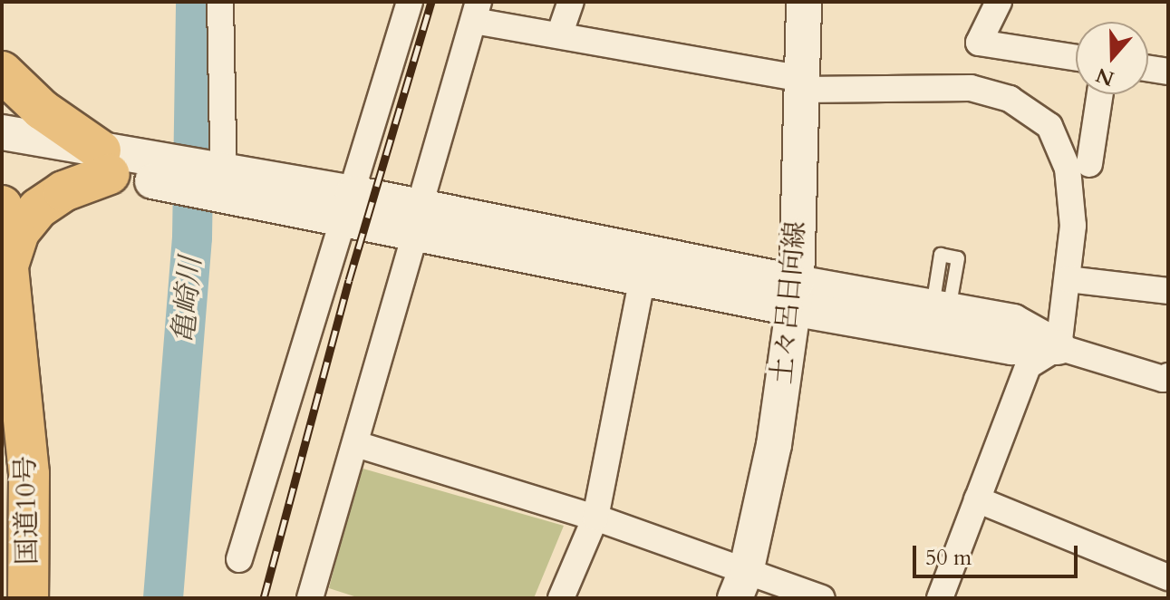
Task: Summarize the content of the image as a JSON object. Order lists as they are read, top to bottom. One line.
{"streets":{"highway":["国道10号"],"street":["土々呂日向線"]},"water":["亀崎川"],"scale_bar":"50 m","north":"bottom"}
